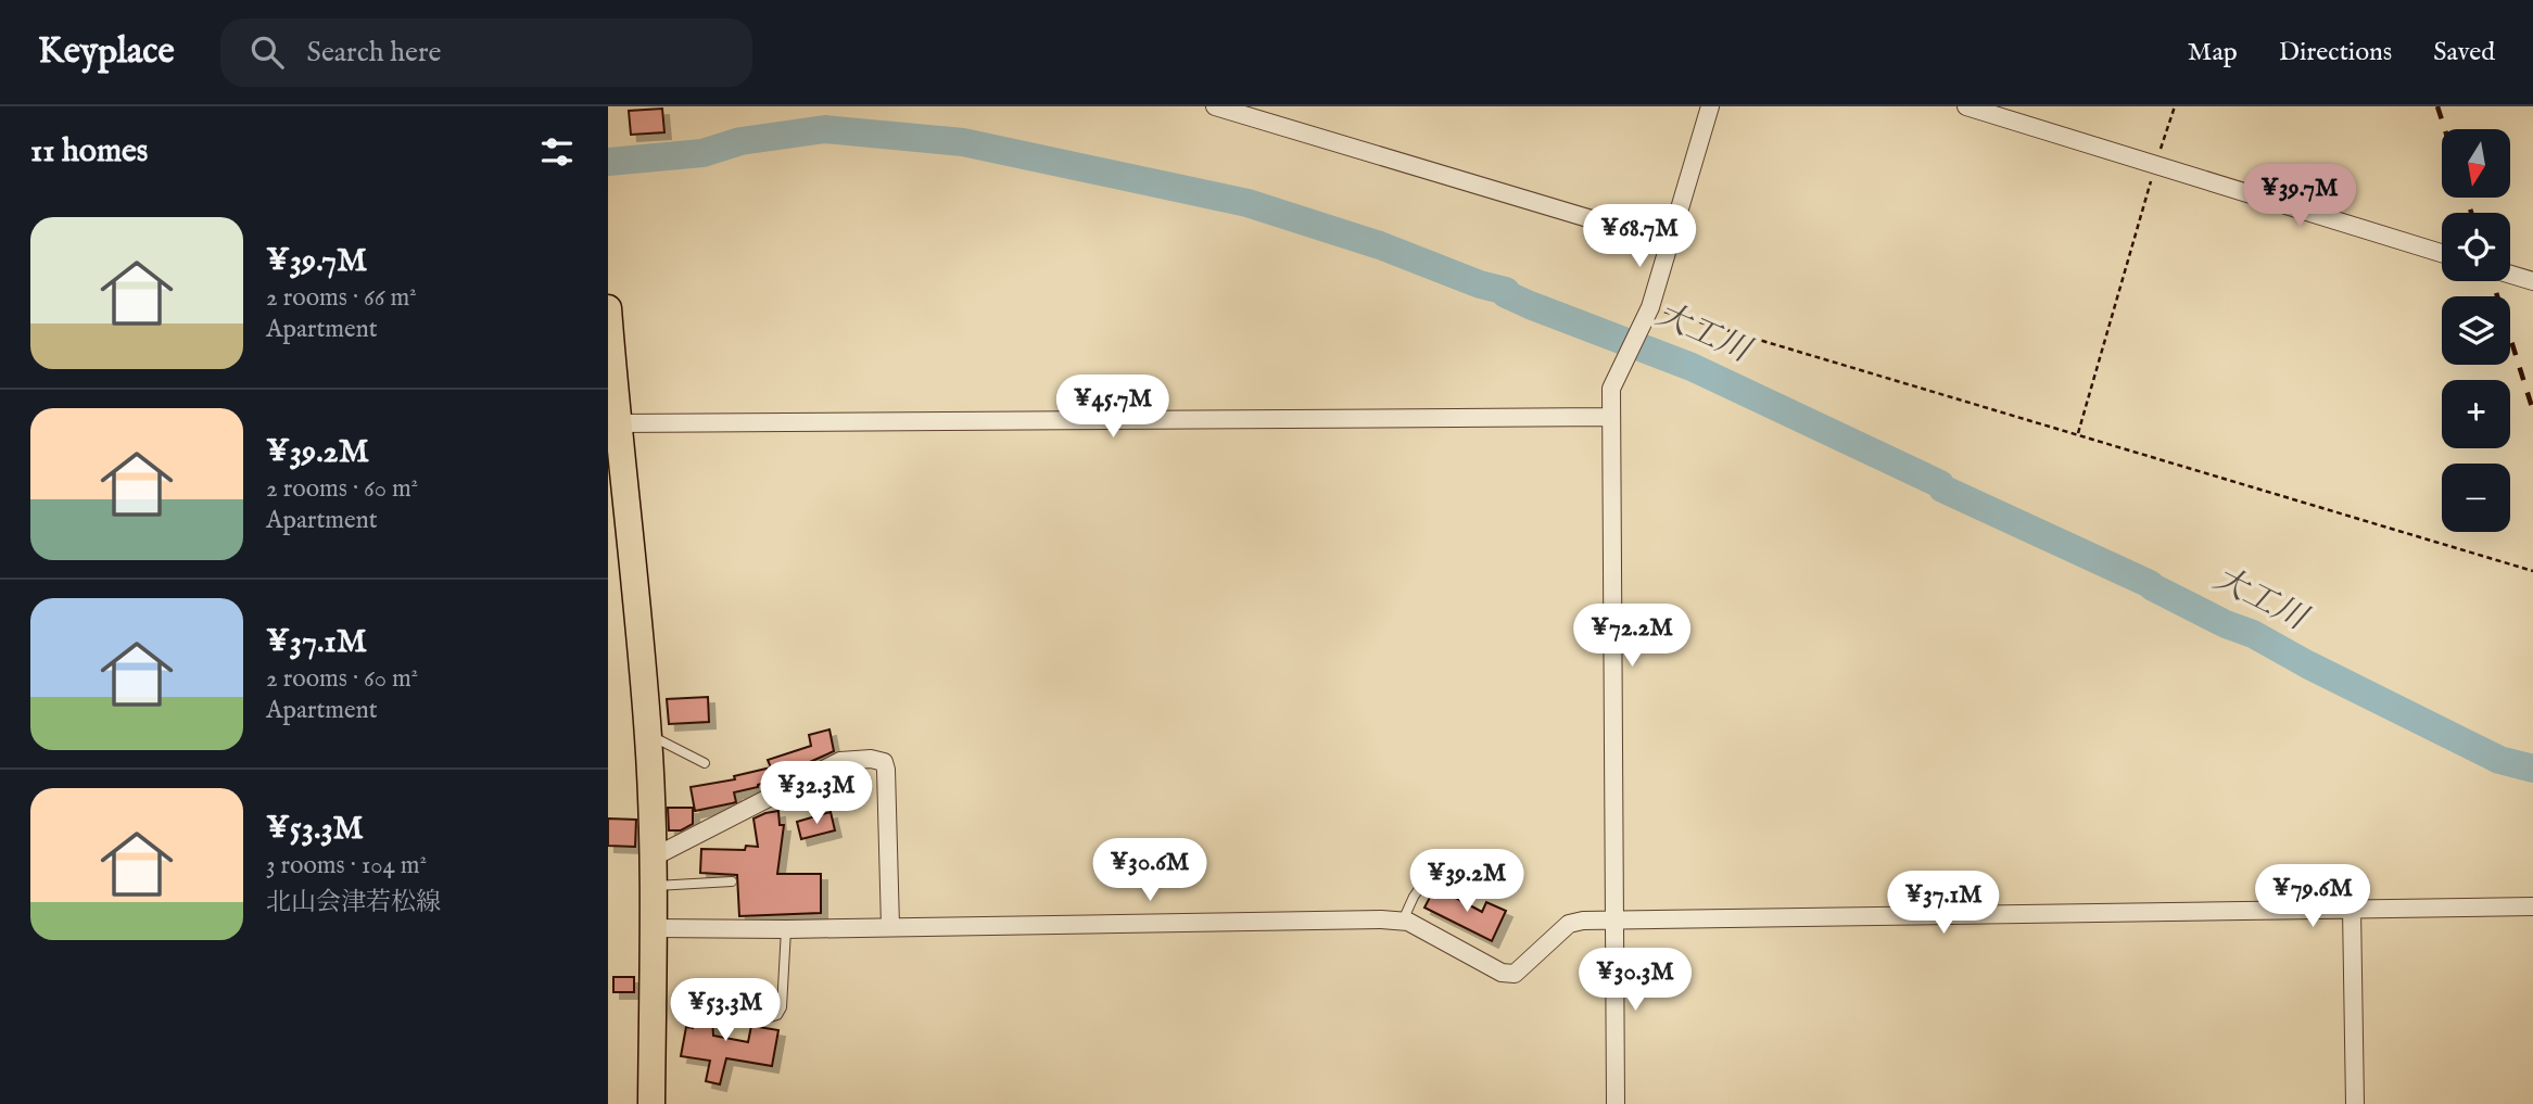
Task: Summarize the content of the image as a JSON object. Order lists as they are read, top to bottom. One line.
{"water":["大工川"],"north":"bottom","page":{"header":"Keyplace","search":"Search here","nav":["Map","Directions","Saved"],"heading":"11 homes","map_buttons":["+","−"],"price":["¥39.7M","¥68.7M","¥45.7M","¥72.2M","¥32.3M","¥30.6M","¥39.2M","¥79.6M","¥37.1M","¥30.3M","¥53.3M"],"list":[{"name":"¥39.7M","note":"2 rooms · 66 m² · Apartment"},{"name":"¥39.2M","note":"2 rooms · 60 m² · Apartment"},{"name":"¥37.1M","note":"2 rooms · 60 m² · Apartment"},{"name":"¥53.3M","note":"3 rooms · 104 m² · 北山会津若松線"}]}}
